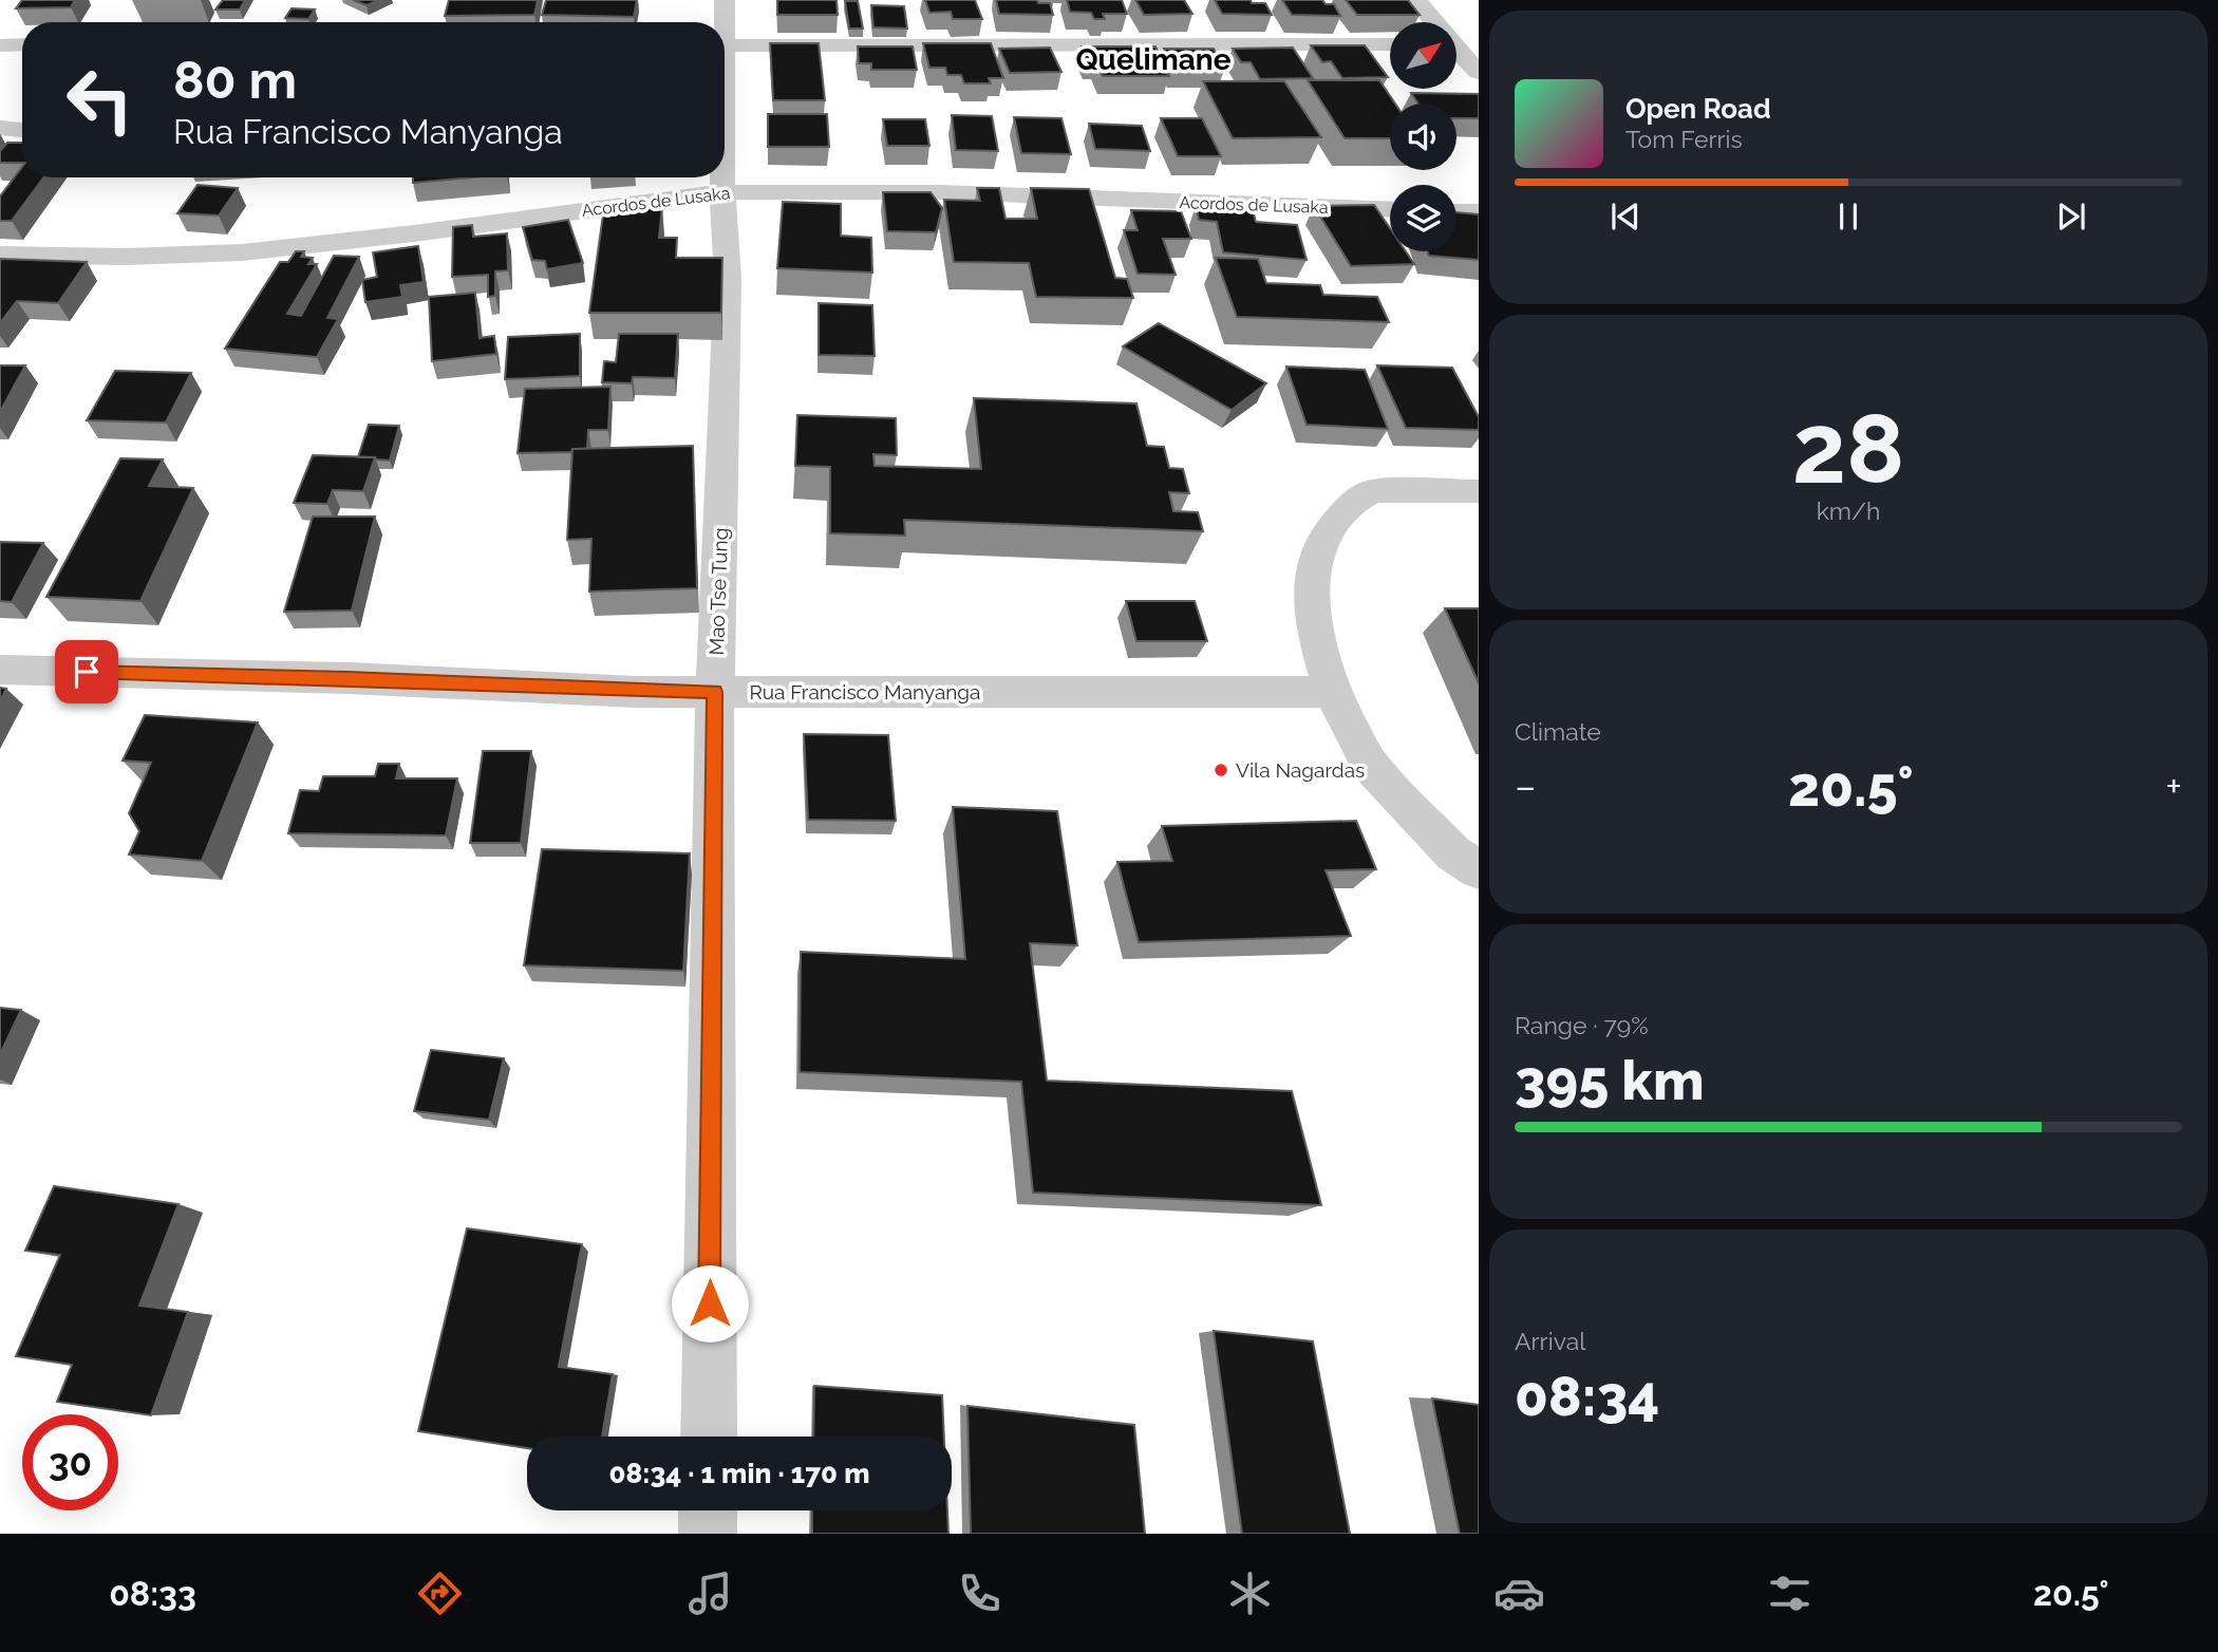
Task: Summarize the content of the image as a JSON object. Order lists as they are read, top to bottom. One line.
{"streets":{"street":["Acordos de Lusaka","Mao Tse Tung","Rua Francisco Manyanga"]},"crossings":[["Acordos de Lusaka","Mao Tse Tung"],["Mao Tse Tung","Rua Francisco Manyanga"]],"districts":["Quelimane"],"places":["Vila Nagardas"],"north":"top right","page":{"turn":["80 m","Rua Francisco Manyanga"],"song":["Open Road","Tom Ferris"],"tile":[["28","km/h"],"Climate",["Range · 79%","395 km"],["Arrival","08:34"]],"heat":["−","20.5°","+"],"limit":"30","trip":"08:34 · 1 min · 170 m","tabs":["08:33","20.5°"]}}
